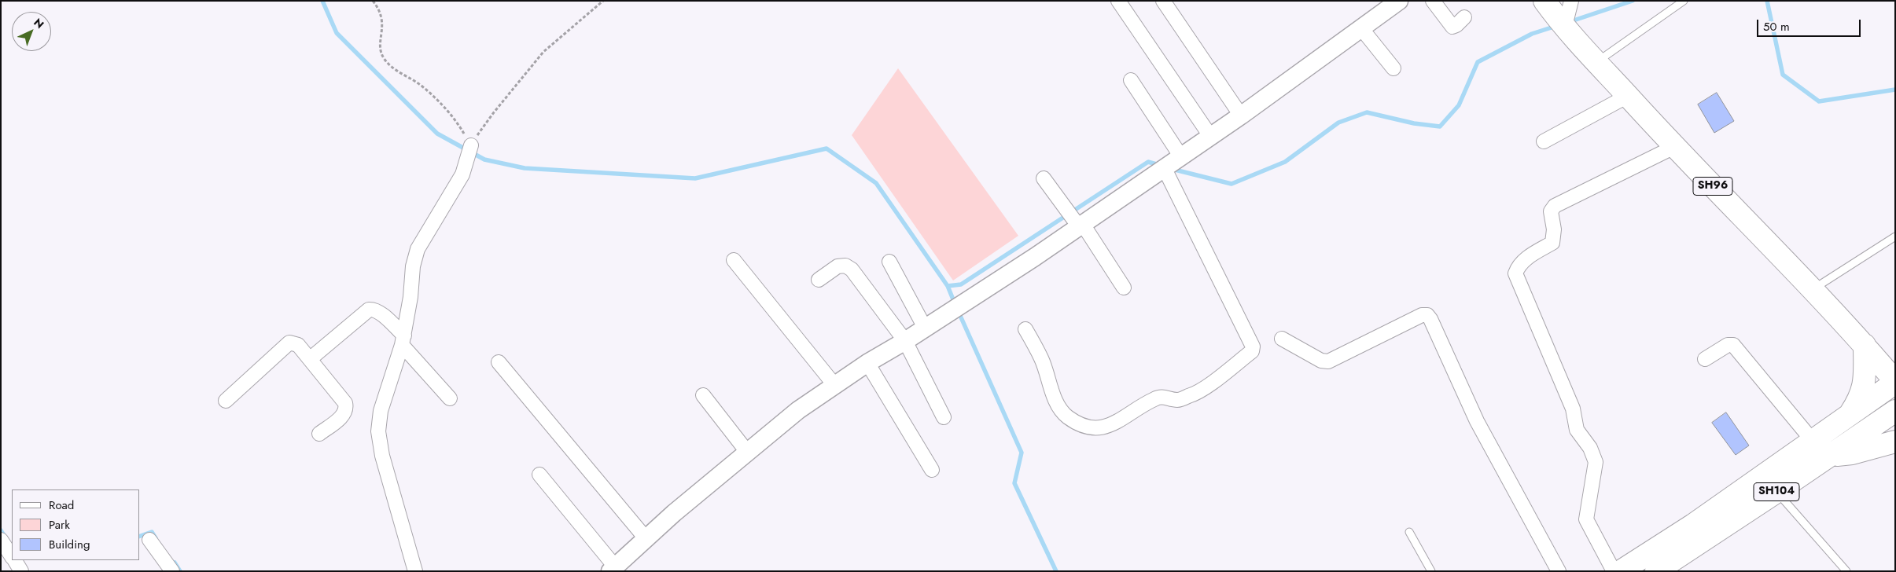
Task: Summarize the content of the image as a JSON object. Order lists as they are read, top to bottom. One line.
{"streets":{"main road":["SH96","SH104"]},"crossings":[["SH96","SH104"]],"legend":["Road","Park","Building"],"scale_bar":"50 m","north":"top right"}
